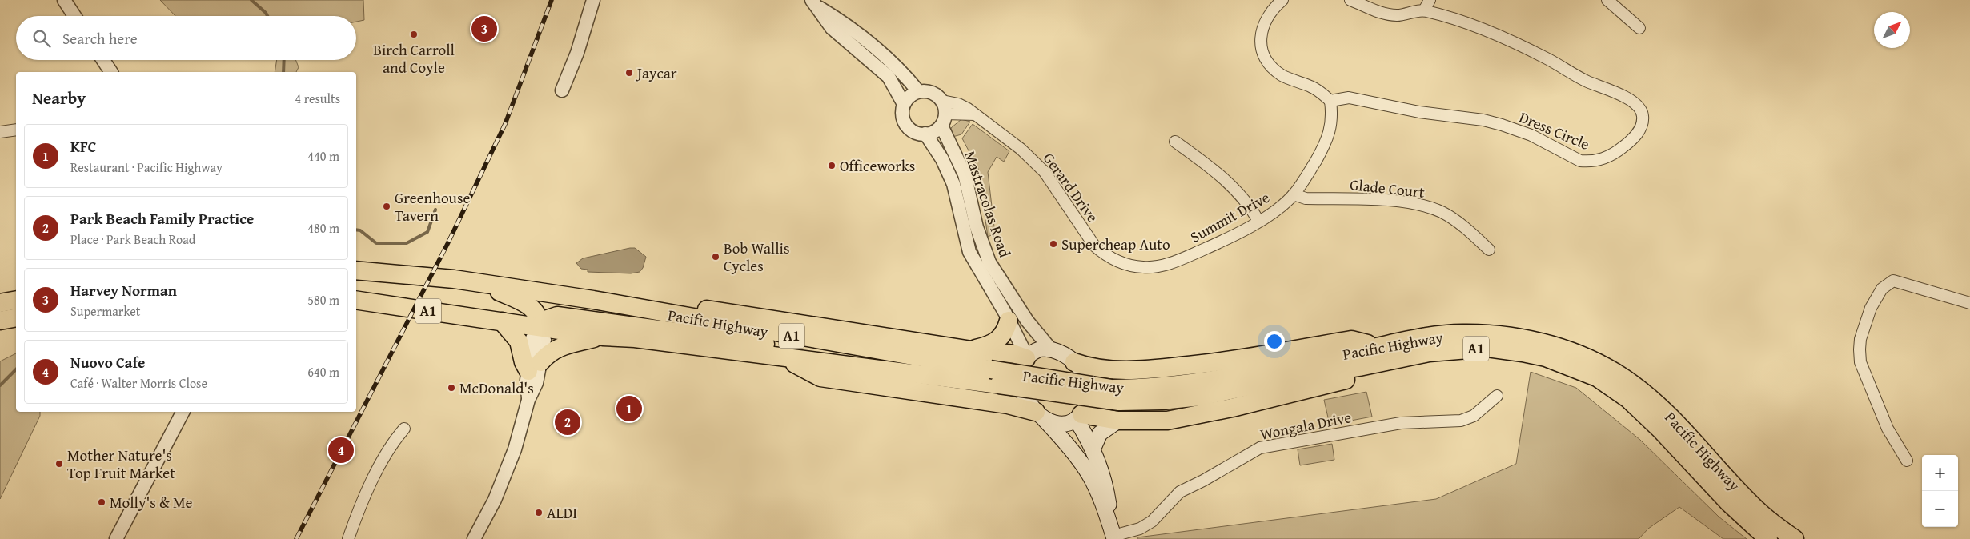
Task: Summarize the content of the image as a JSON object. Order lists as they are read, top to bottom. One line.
{"streets":{"highway":["A1","Pacific Highway"],"street":["Dress Circle","Gerard Drive","Glade Court","Mastracolas Road","Summit Drive","Wongala Drive"]},"crossings":[["Dress Circle","Summit Drive"],["Gerard Drive","Mastracolas Road"],["Gerard Drive","Summit Drive"],["Glade Court","Summit Drive"]],"places":["Birch Carroll and Coyle","Jaycar","Officeworks","Greenhouse Tavern","Supercheap Auto","Bob Wallis Cycles","McDonald's","Mother Nature's Top Fruit Market","Molly's & Me","ALDI"],"north":"top right","page":{"pins":["3","1","2","4"],"search":"Search here","heading":["Nearby","4 results"],"list":[{"mark":"1","name":"KFC","note":"Restaurant · Pacific Highway","value":"440 m"},{"mark":"2","name":"Park Beach Family Practice","note":"Place · Park Beach Road","value":"480 m"},{"mark":"3","name":"Harvey Norman","note":"Supermarket","value":"580 m"},{"mark":"4","name":"Nuovo Cafe","note":"Café · Walter Morris Close","value":"640 m"}],"map_buttons":["+","−"]}}
